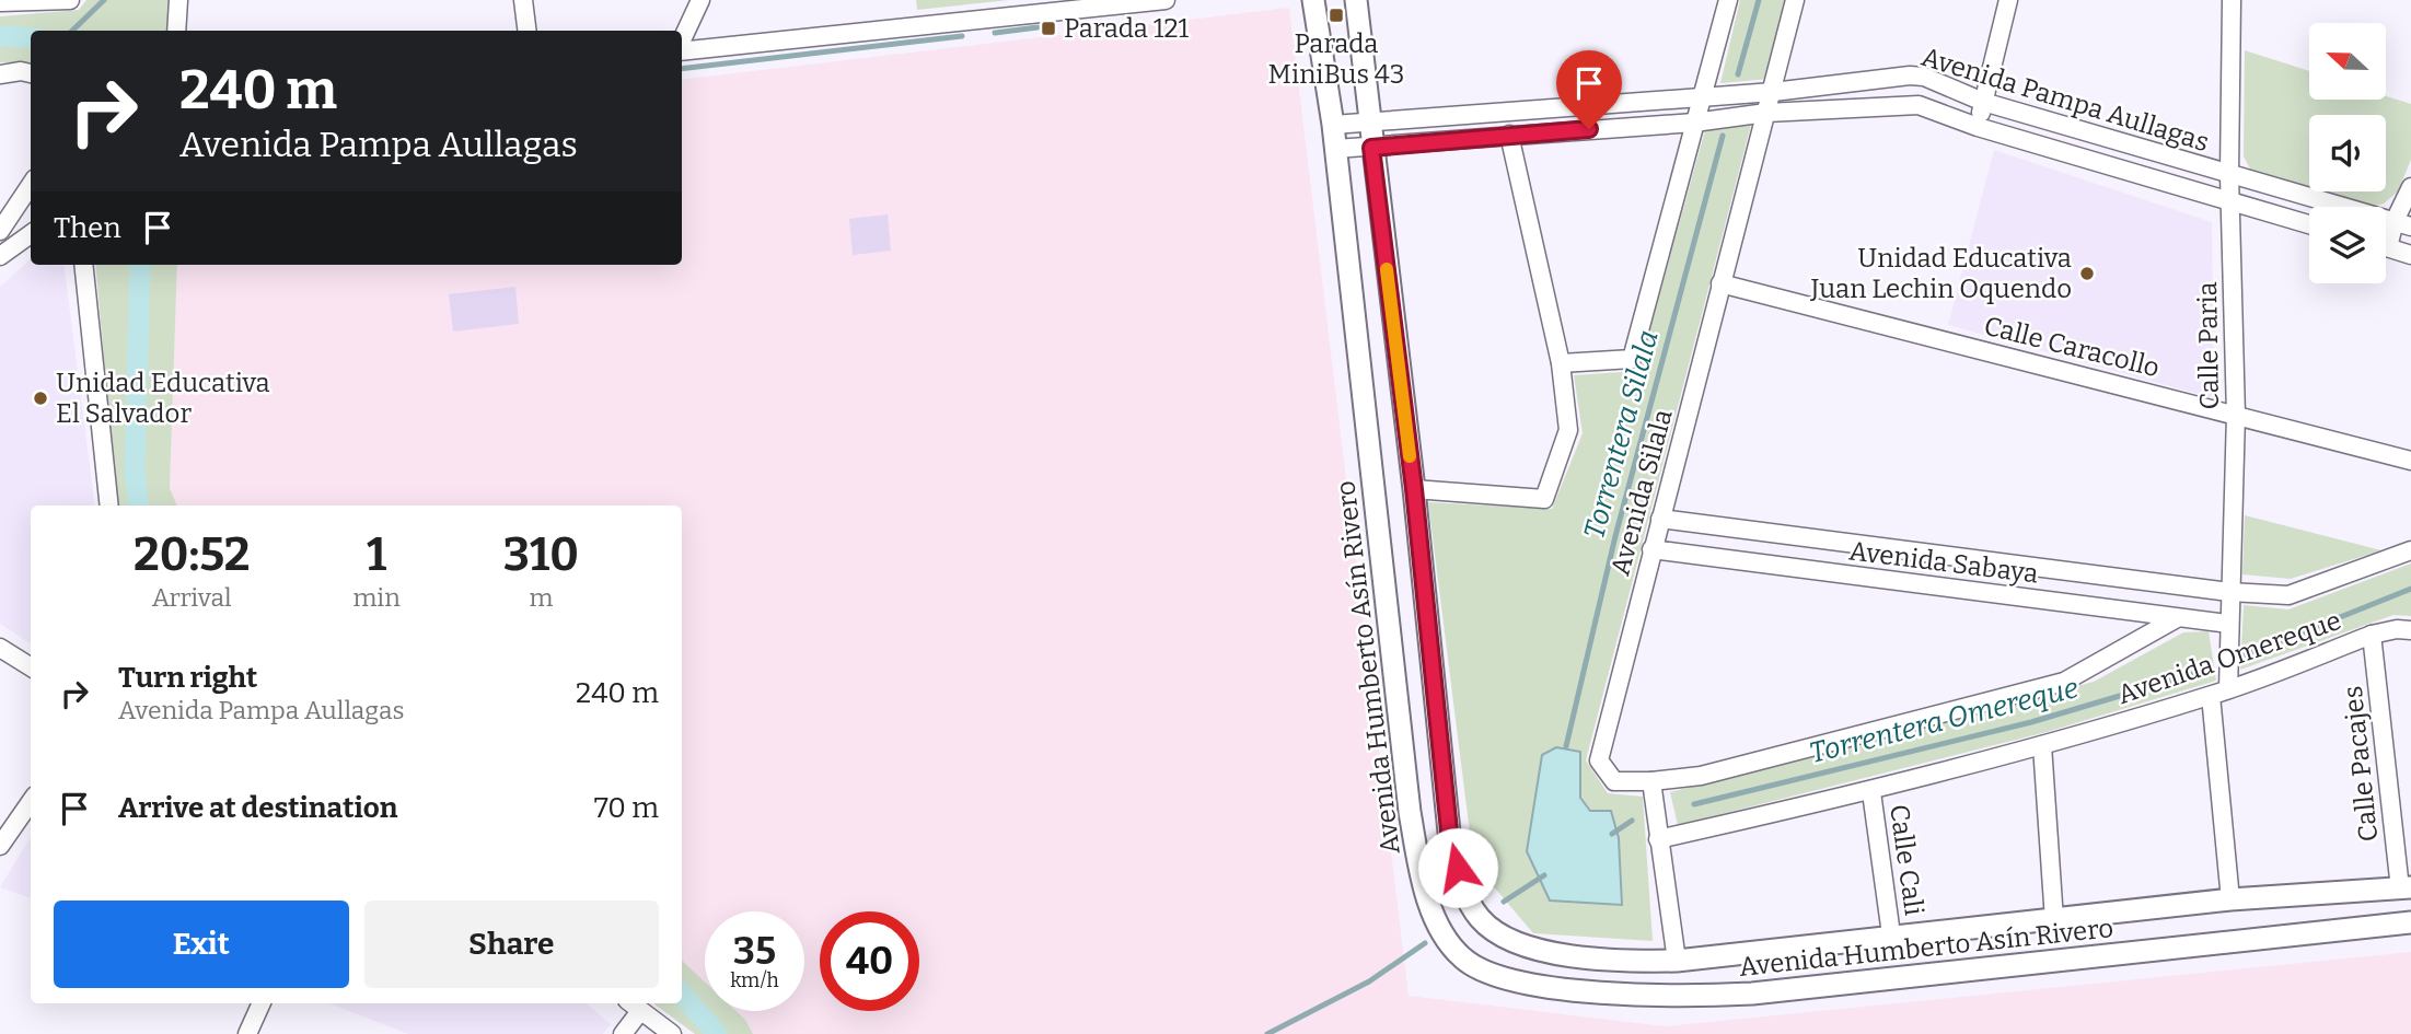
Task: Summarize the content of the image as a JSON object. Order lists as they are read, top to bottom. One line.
{"streets":{"street":["Avenida Pampa Aullagas","Calle Paria","Calle Caracollo","Avenida Silala","Avenida Sabaya","Avenida Omereque","Avenida Humberto Asín Rivero","Calle Pacajes","Calle Cali"]},"crossings":[["Avenida Pampa Aullagas","Calle Paria"],["Avenida Pampa Aullagas","Avenida Silala"],["Avenida Pampa Aullagas","Avenida Humberto Asín Rivero"],["Calle Paria","Calle Caracollo"],["Calle Paria","Avenida Sabaya"],["Calle Paria","Avenida Omereque"],["Calle Paria","Avenida Humberto Asín Rivero"],["Calle Caracollo","Avenida Silala"],["Avenida Silala","Avenida Sabaya"],["Avenida Silala","Avenida Omereque"],["Avenida Sabaya","Avenida Omereque"],["Avenida Omereque","Calle Pacajes"],["Avenida Omereque","Calle Cali"],["Avenida Humberto Asín Rivero","Calle Pacajes"],["Avenida Humberto Asín Rivero","Calle Cali"]],"water":["Torrentera Silala","Torrentera Omereque"],"places":{"transit":["Parada MiniBus 43","Parada 121"],"other":["Unidad Educativa Juan Lechin Oquendo","Unidad Educativa El Salvador"]},"north":"left","page":{"turn":["240 m","Avenida Pampa Aullagas"],"then":"Then","eta":["20:52","Arrival","1","min","310","m"],"list":[{"name":"Turn right","note":"Avenida Pampa Aullagas","value":"240 m"},{"name":"Arrive at destination","value":"70 m"}],"buttons":["Exit","Share"],"speed":"35 km/h","limit":"40"}}
